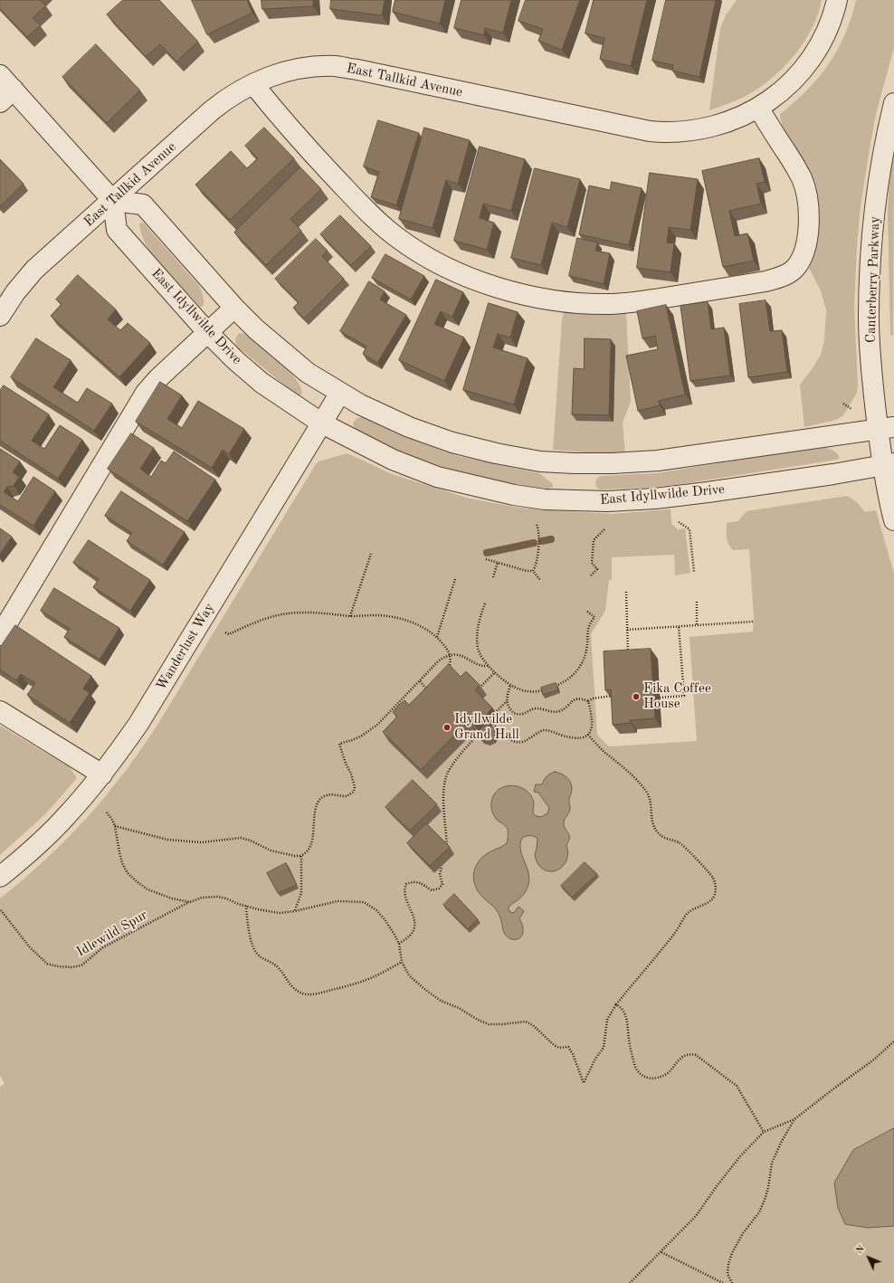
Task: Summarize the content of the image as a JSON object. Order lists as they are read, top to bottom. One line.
{"streets":{"street":["East Tallkid Avenue","Canterberry Parkway","East Idyllwilde Drive","Wanderlust Way"],"path":["Idlewild Spur"]},"crossings":[["East Tallkid Avenue","East Idyllwilde Drive"],["Canterberry Parkway","East Idyllwilde Drive"],["East Idyllwilde Drive","Wanderlust Way"]],"places":["Fika Coffee House","Idyllwilde Grand Hall"],"north":"top left"}
